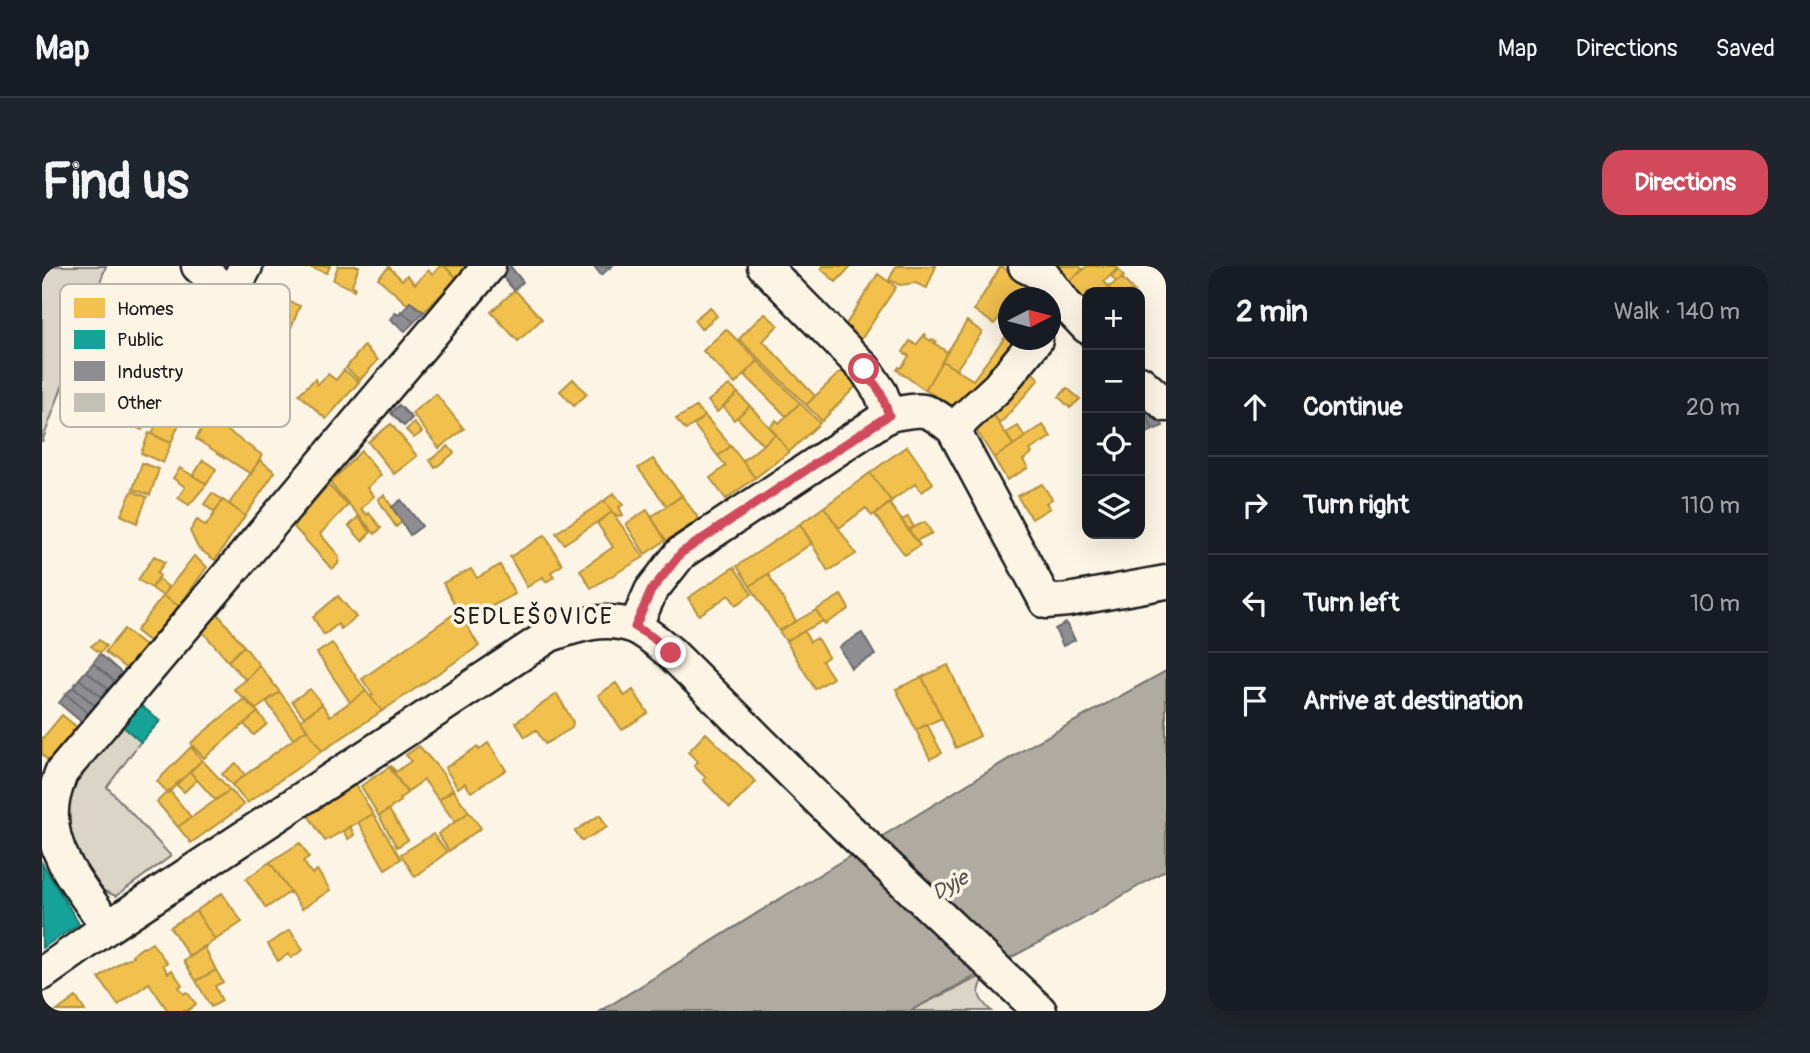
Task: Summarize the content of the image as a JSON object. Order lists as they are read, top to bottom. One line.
{"districts":["SEDLEŠOVICE"],"water":["Dyje"],"legend":["Homes","Public","Industry","Other"],"north":"right","page":{"header":"Map","nav":["Map","Directions","Saved"],"buttons":"Directions","title":"Find us","heading":["2 min","Walk · 140 m"],"map_buttons":["+","−"],"list":[["Continue","20 m"],["Turn right","110 m"],["Turn left","10 m"],"Arrive at destination"]}}
